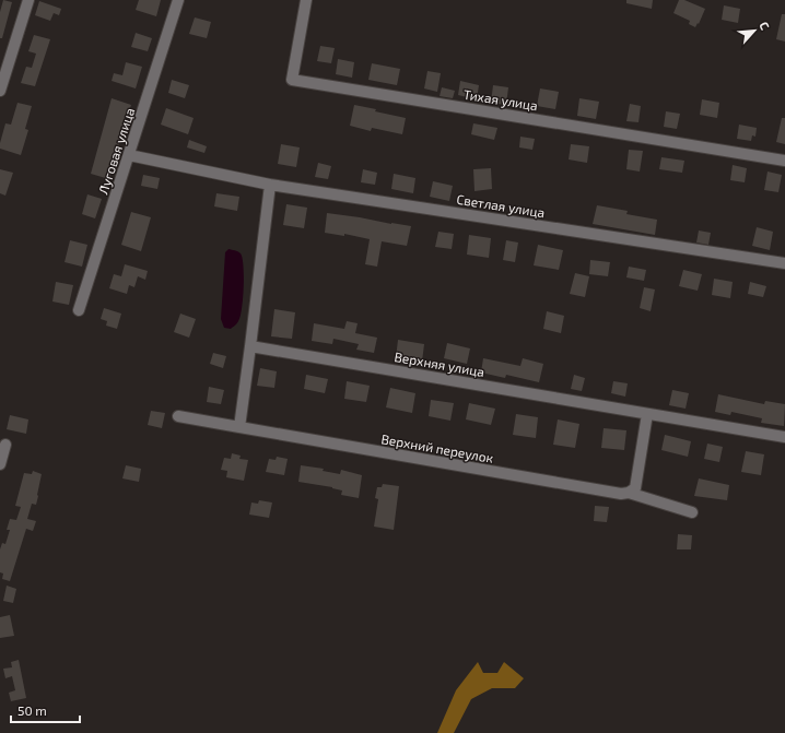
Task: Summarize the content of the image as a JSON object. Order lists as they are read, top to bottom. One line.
{"streets":{"street":["Тихая улица","Луговая улица","Светлая улица","Верхняя улица","Верхний переулок"]},"crossings":[["Луговая улица","Светлая улица"]],"scale_bar":"50 m","north":"top right"}
